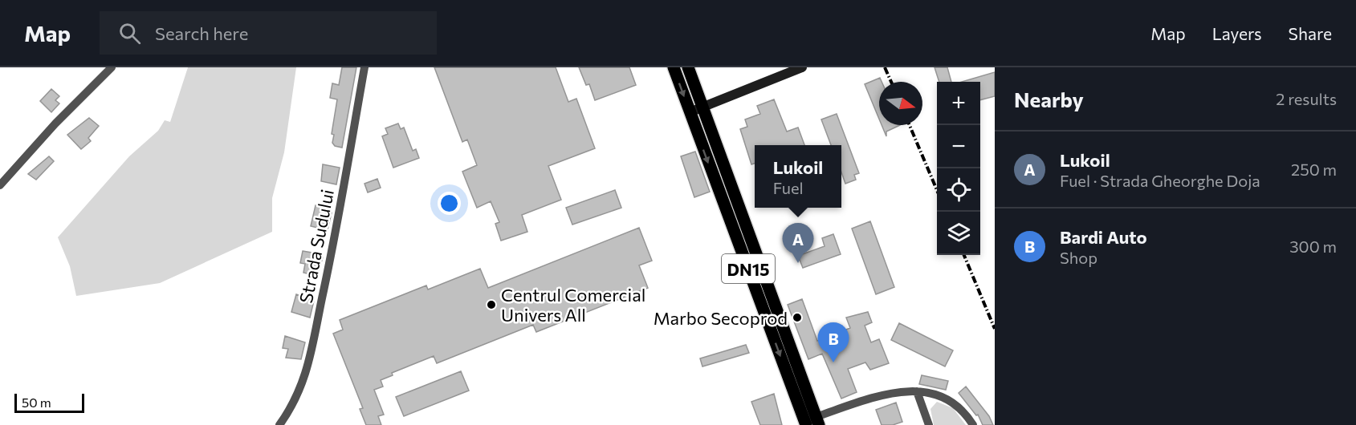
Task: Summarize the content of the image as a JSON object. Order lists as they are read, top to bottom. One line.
{"streets":{"main road":["DN15"],"street":["Strada Sudului"]},"places":["Centrul Comercial Univers All","Marbo Secoprod"],"scale_bar":"50 m","north":"right","page":{"header":"Map","search":"Search here","nav":["Map","Layers","Share"],"heading":["Nearby","2 results"],"map_buttons":["+","−"],"list":[{"mark":"A","name":"Lukoil","note":"Fuel · Strada Gheorghe Doja","value":"250 m"},{"mark":"B","name":"Bardi Auto","note":"Shop","value":"300 m"}],"popup":["Lukoil","Fuel"],"pins":["A","B"],"scale":"50 m"}}
